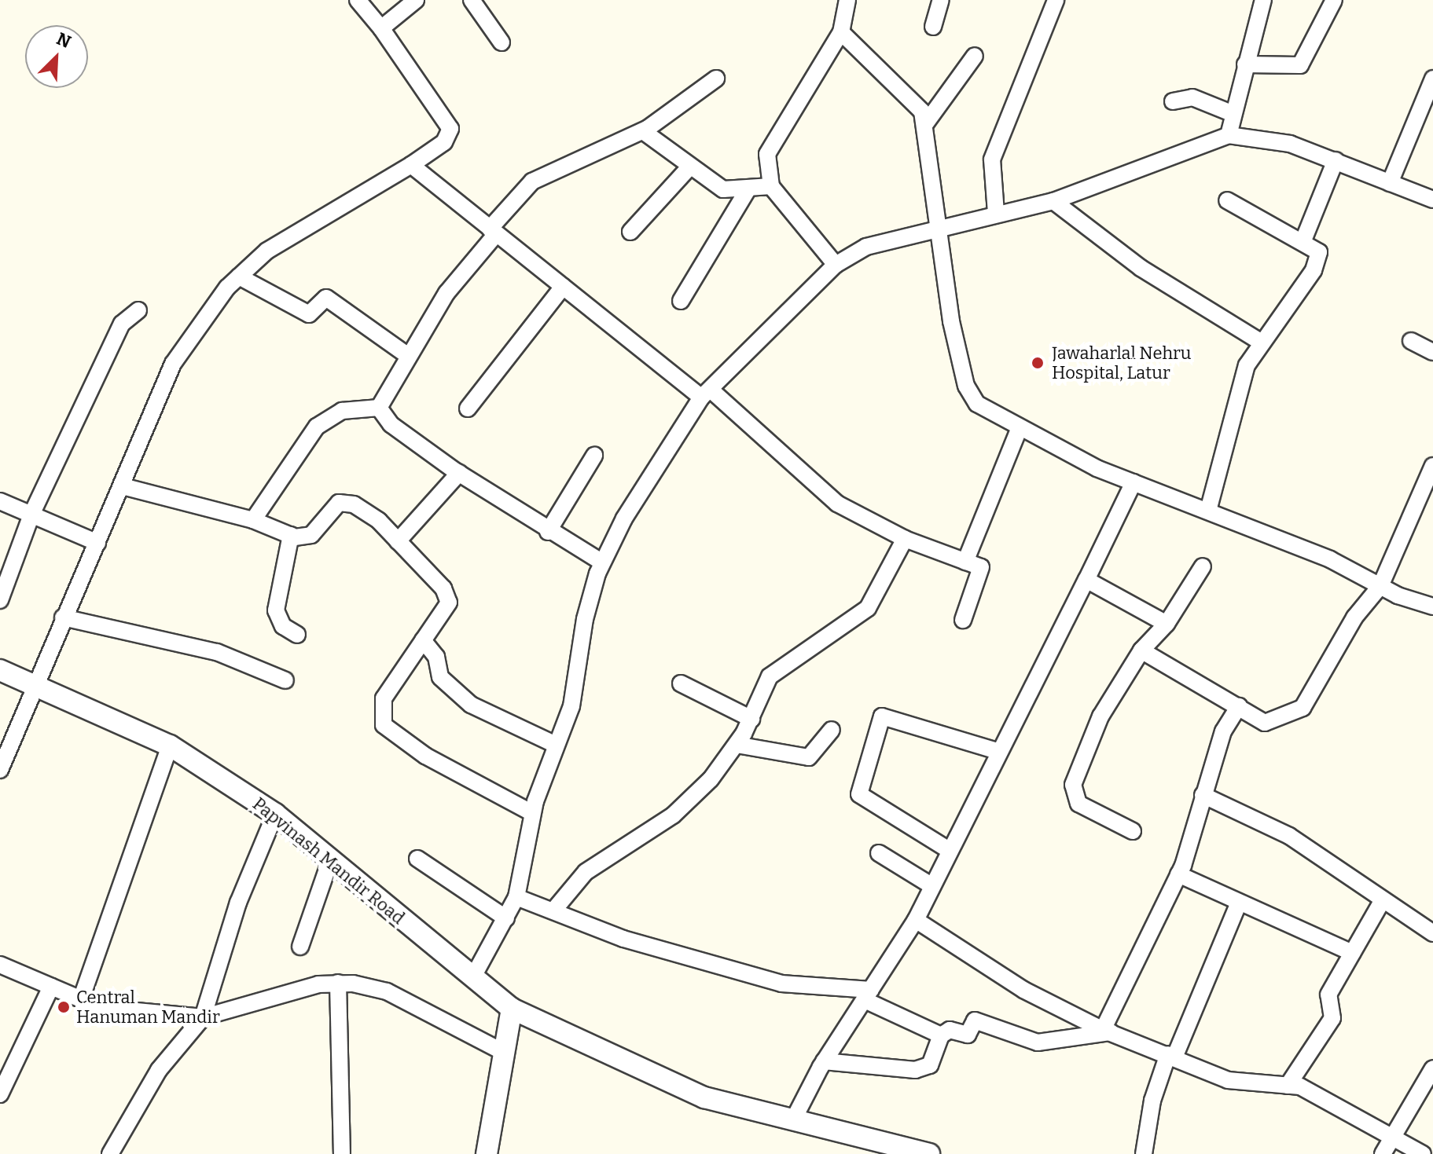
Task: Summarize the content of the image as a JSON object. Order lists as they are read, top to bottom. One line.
{"streets":{"street":["Papvinash Mandir Road"]},"places":["Jawaharlal Nehru Hospital, Latur","Central Hanuman Mandir"],"north":"top right"}
